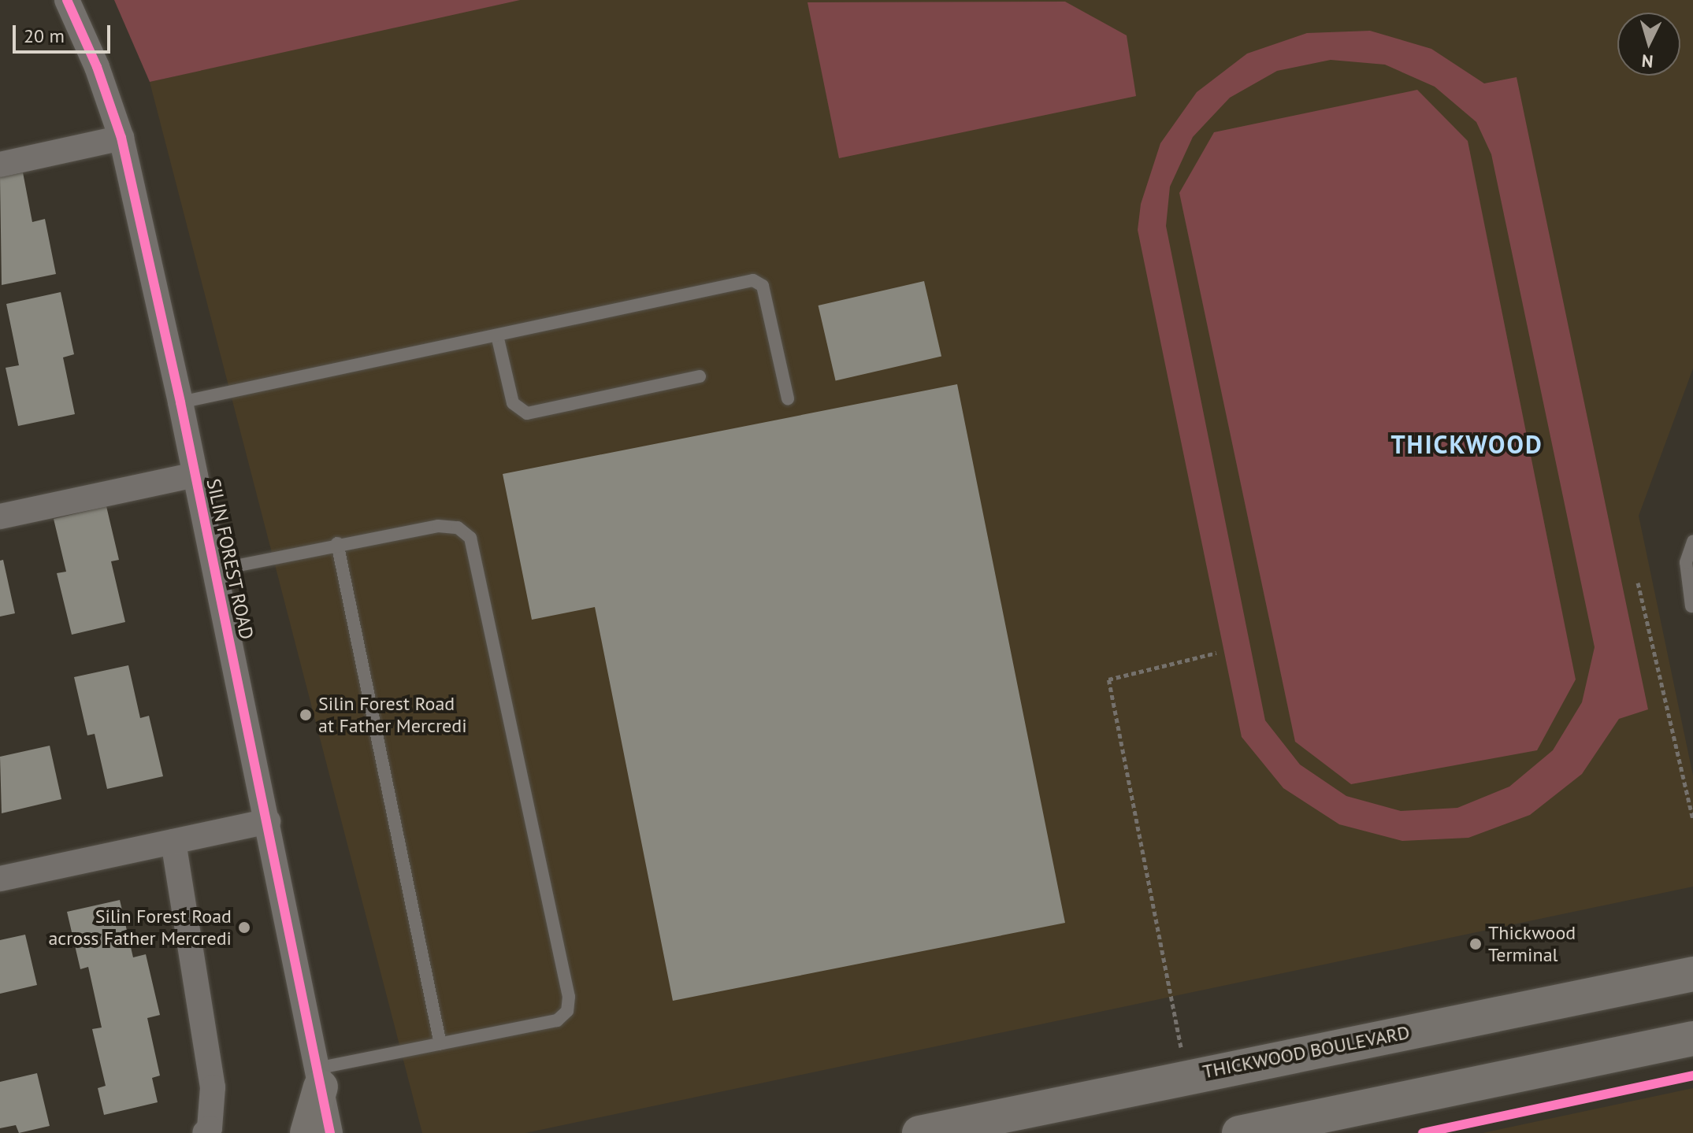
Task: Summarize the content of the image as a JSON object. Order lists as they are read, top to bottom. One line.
{"streets":{"main road":["THICKWOOD BOULEVARD"],"street":["SILIN FOREST ROAD"]},"districts":["THICKWOOD"],"places":["Silin Forest Road at Father Mercredi","Silin Forest Road across Father Mercredi","Thickwood Terminal"],"scale_bar":"20 m","north":"bottom"}
